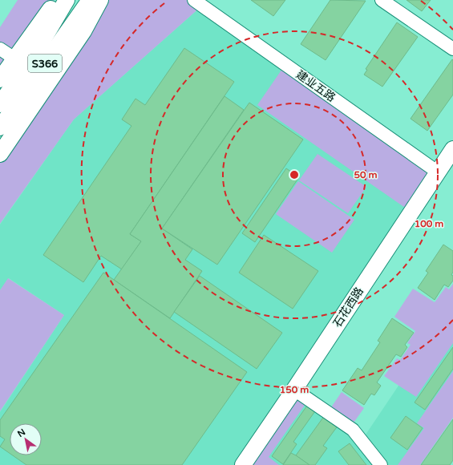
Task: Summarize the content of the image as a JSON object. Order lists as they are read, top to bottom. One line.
{"streets":{"main road":["S366","石花西路"],"street":["建业五路"]},"crossings":[["建业五路","石花西路"]],"north":"top left","rings":["50 m","100 m","150 m"]}
